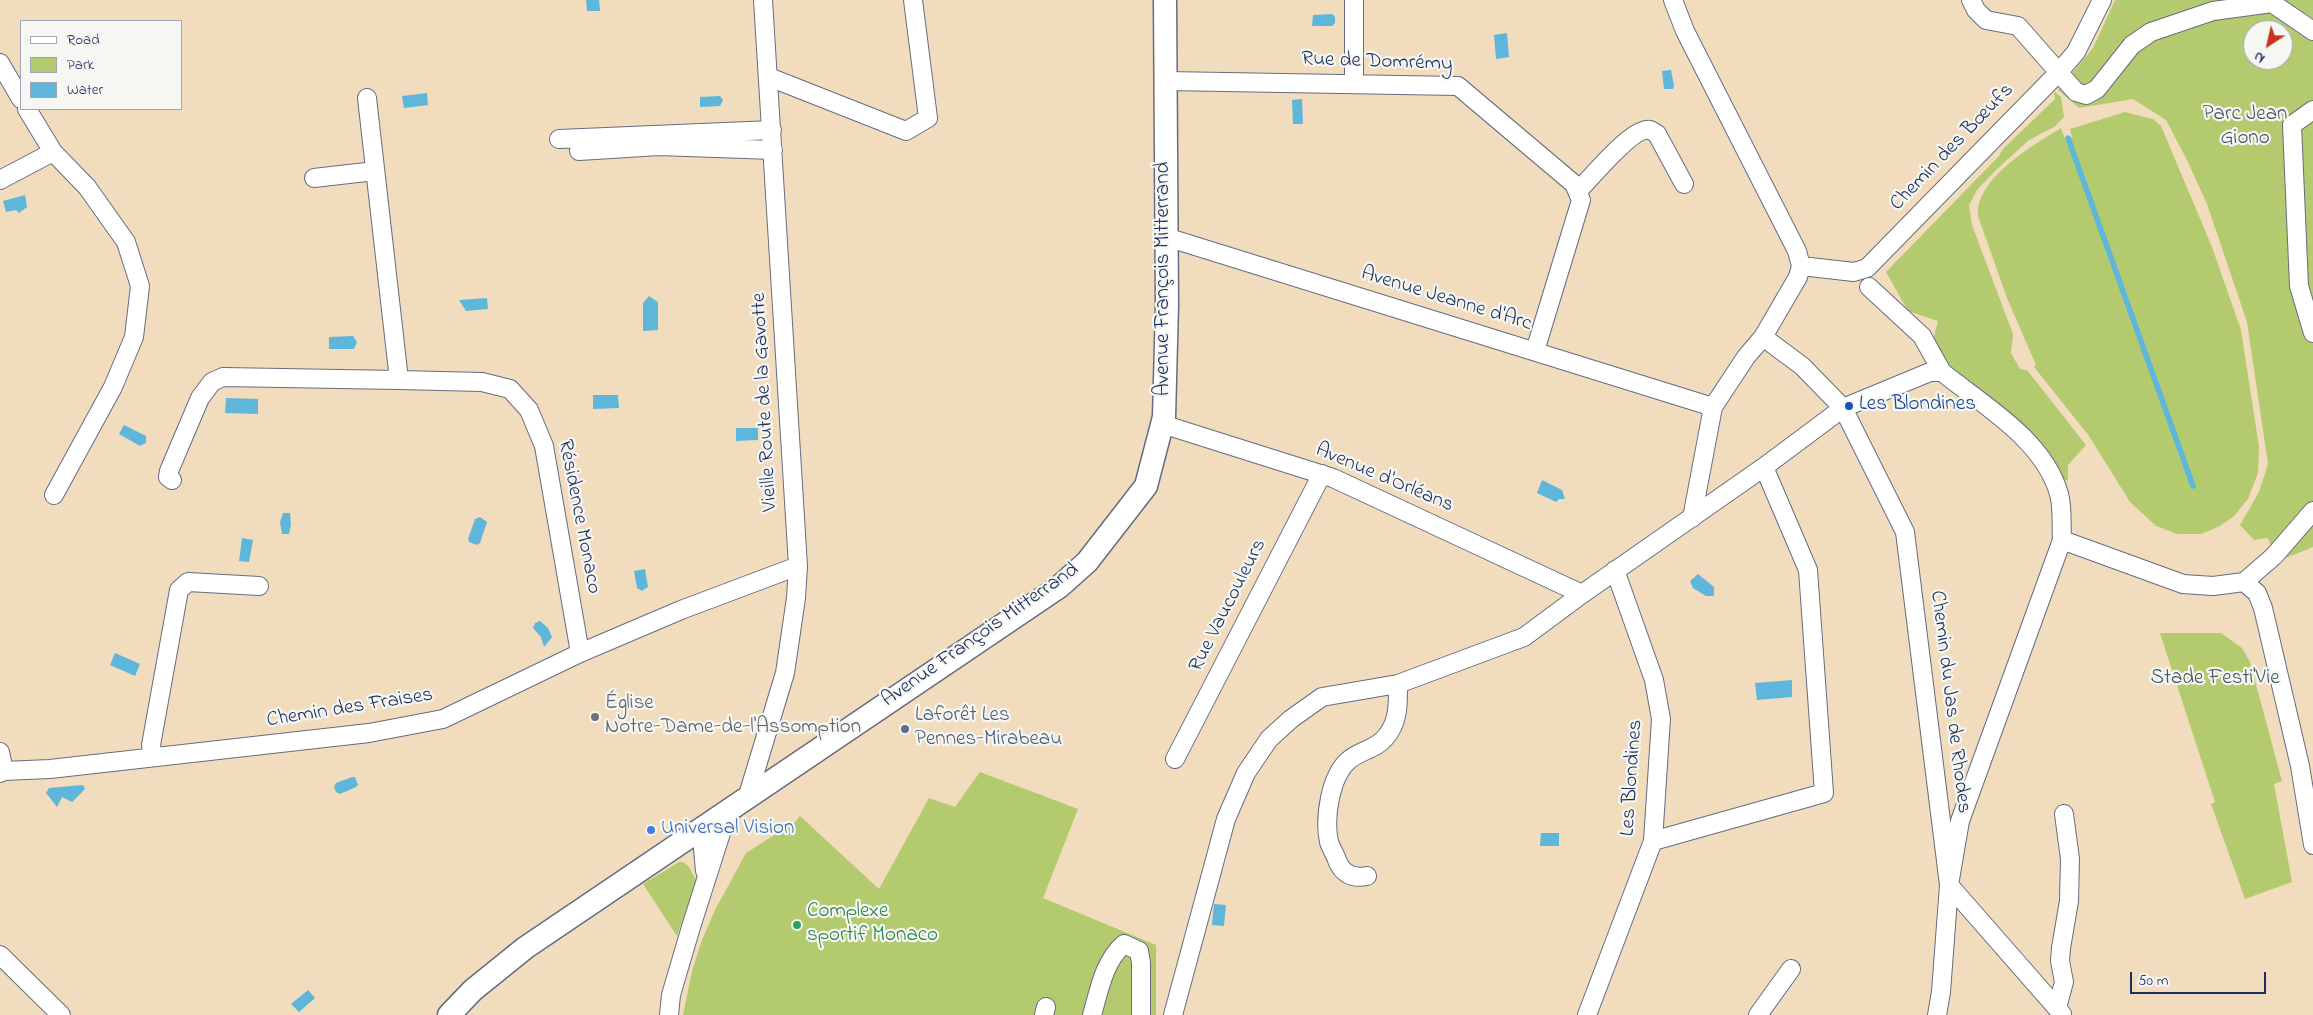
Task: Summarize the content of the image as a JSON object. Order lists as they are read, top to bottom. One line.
{"streets":{"main road":["Avenue François Mitterrand"],"street":["Rue de Domrémy","Chemin des Bœufs","Avenue Jeanne d'Arc","Vieille Route de la Gavotte","Avenue d'Orléans","Résidence Monaco","Rue Vaucouleurs","Chemin du Jas de Rhodes","Chemin des Fraises","Les Blondines"]},"crossings":[["Rue de Domrémy","Avenue François Mitterrand"],["Avenue François Mitterrand","Avenue Jeanne d'Arc"],["Avenue François Mitterrand","Vieille Route de la Gavotte"],["Avenue François Mitterrand","Avenue d'Orléans"],["Vieille Route de la Gavotte","Chemin des Fraises"],["Avenue d'Orléans","Rue Vaucouleurs"],["Résidence Monaco","Chemin des Fraises"]],"parks":["Parc Jean Giono","Stade Festi'Vie"],"places":["Les Blondines","Église Notre-Dame-de-l'Assomption","Laforêt Les Pennes-Mirabeau","Universal Vision","Complexe sportif Monaco"],"legend":["Road","Park","Water"],"scale_bar":"50 m","north":"bottom left"}
